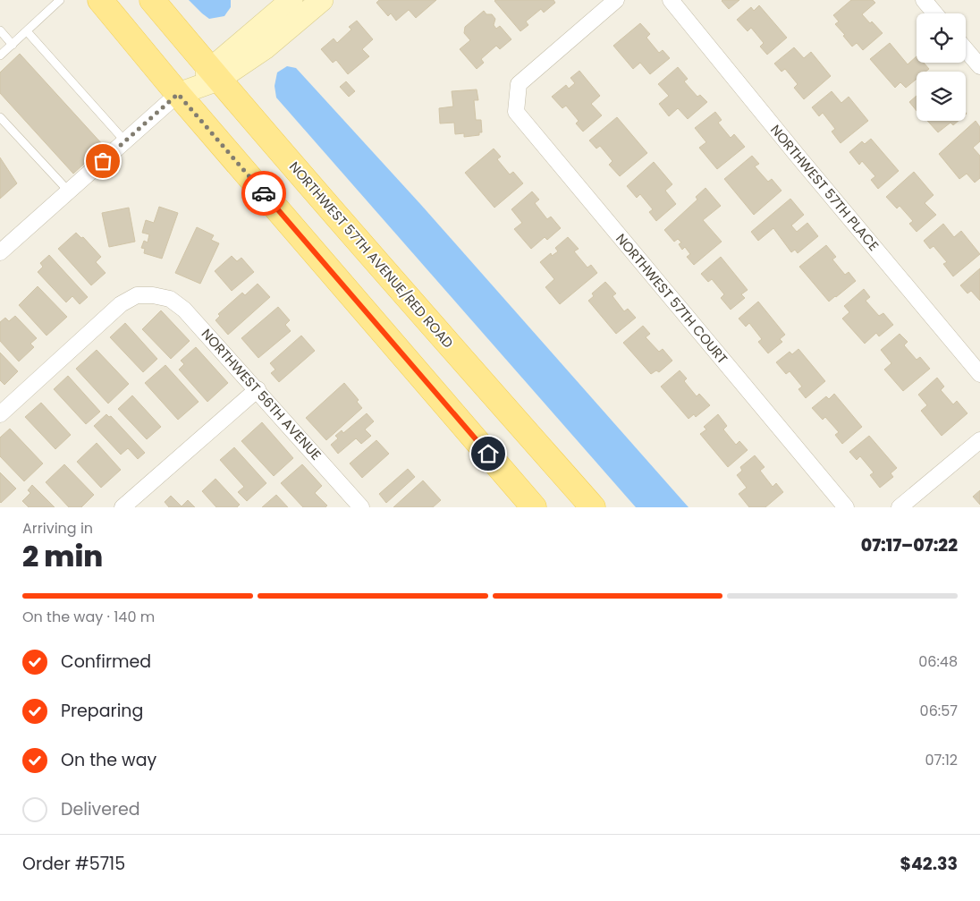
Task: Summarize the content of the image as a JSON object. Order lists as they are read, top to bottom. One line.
{"streets":{"main road":["NORTHWEST 57TH AVENUE/RED ROAD"],"street":["NORTHWEST 57TH PLACE","NORTHWEST 57TH COURT","NORTHWEST 56TH AVENUE"]},"page":{"heading":["2 min","Arriving in","07:17–07:22"],"panel":["Order #5715","$42.33"],"bar":"On the way · 140 m","list":[["Confirmed","06:48"],["Preparing","06:57"],["On the way","07:12"],"Delivered"]}}
